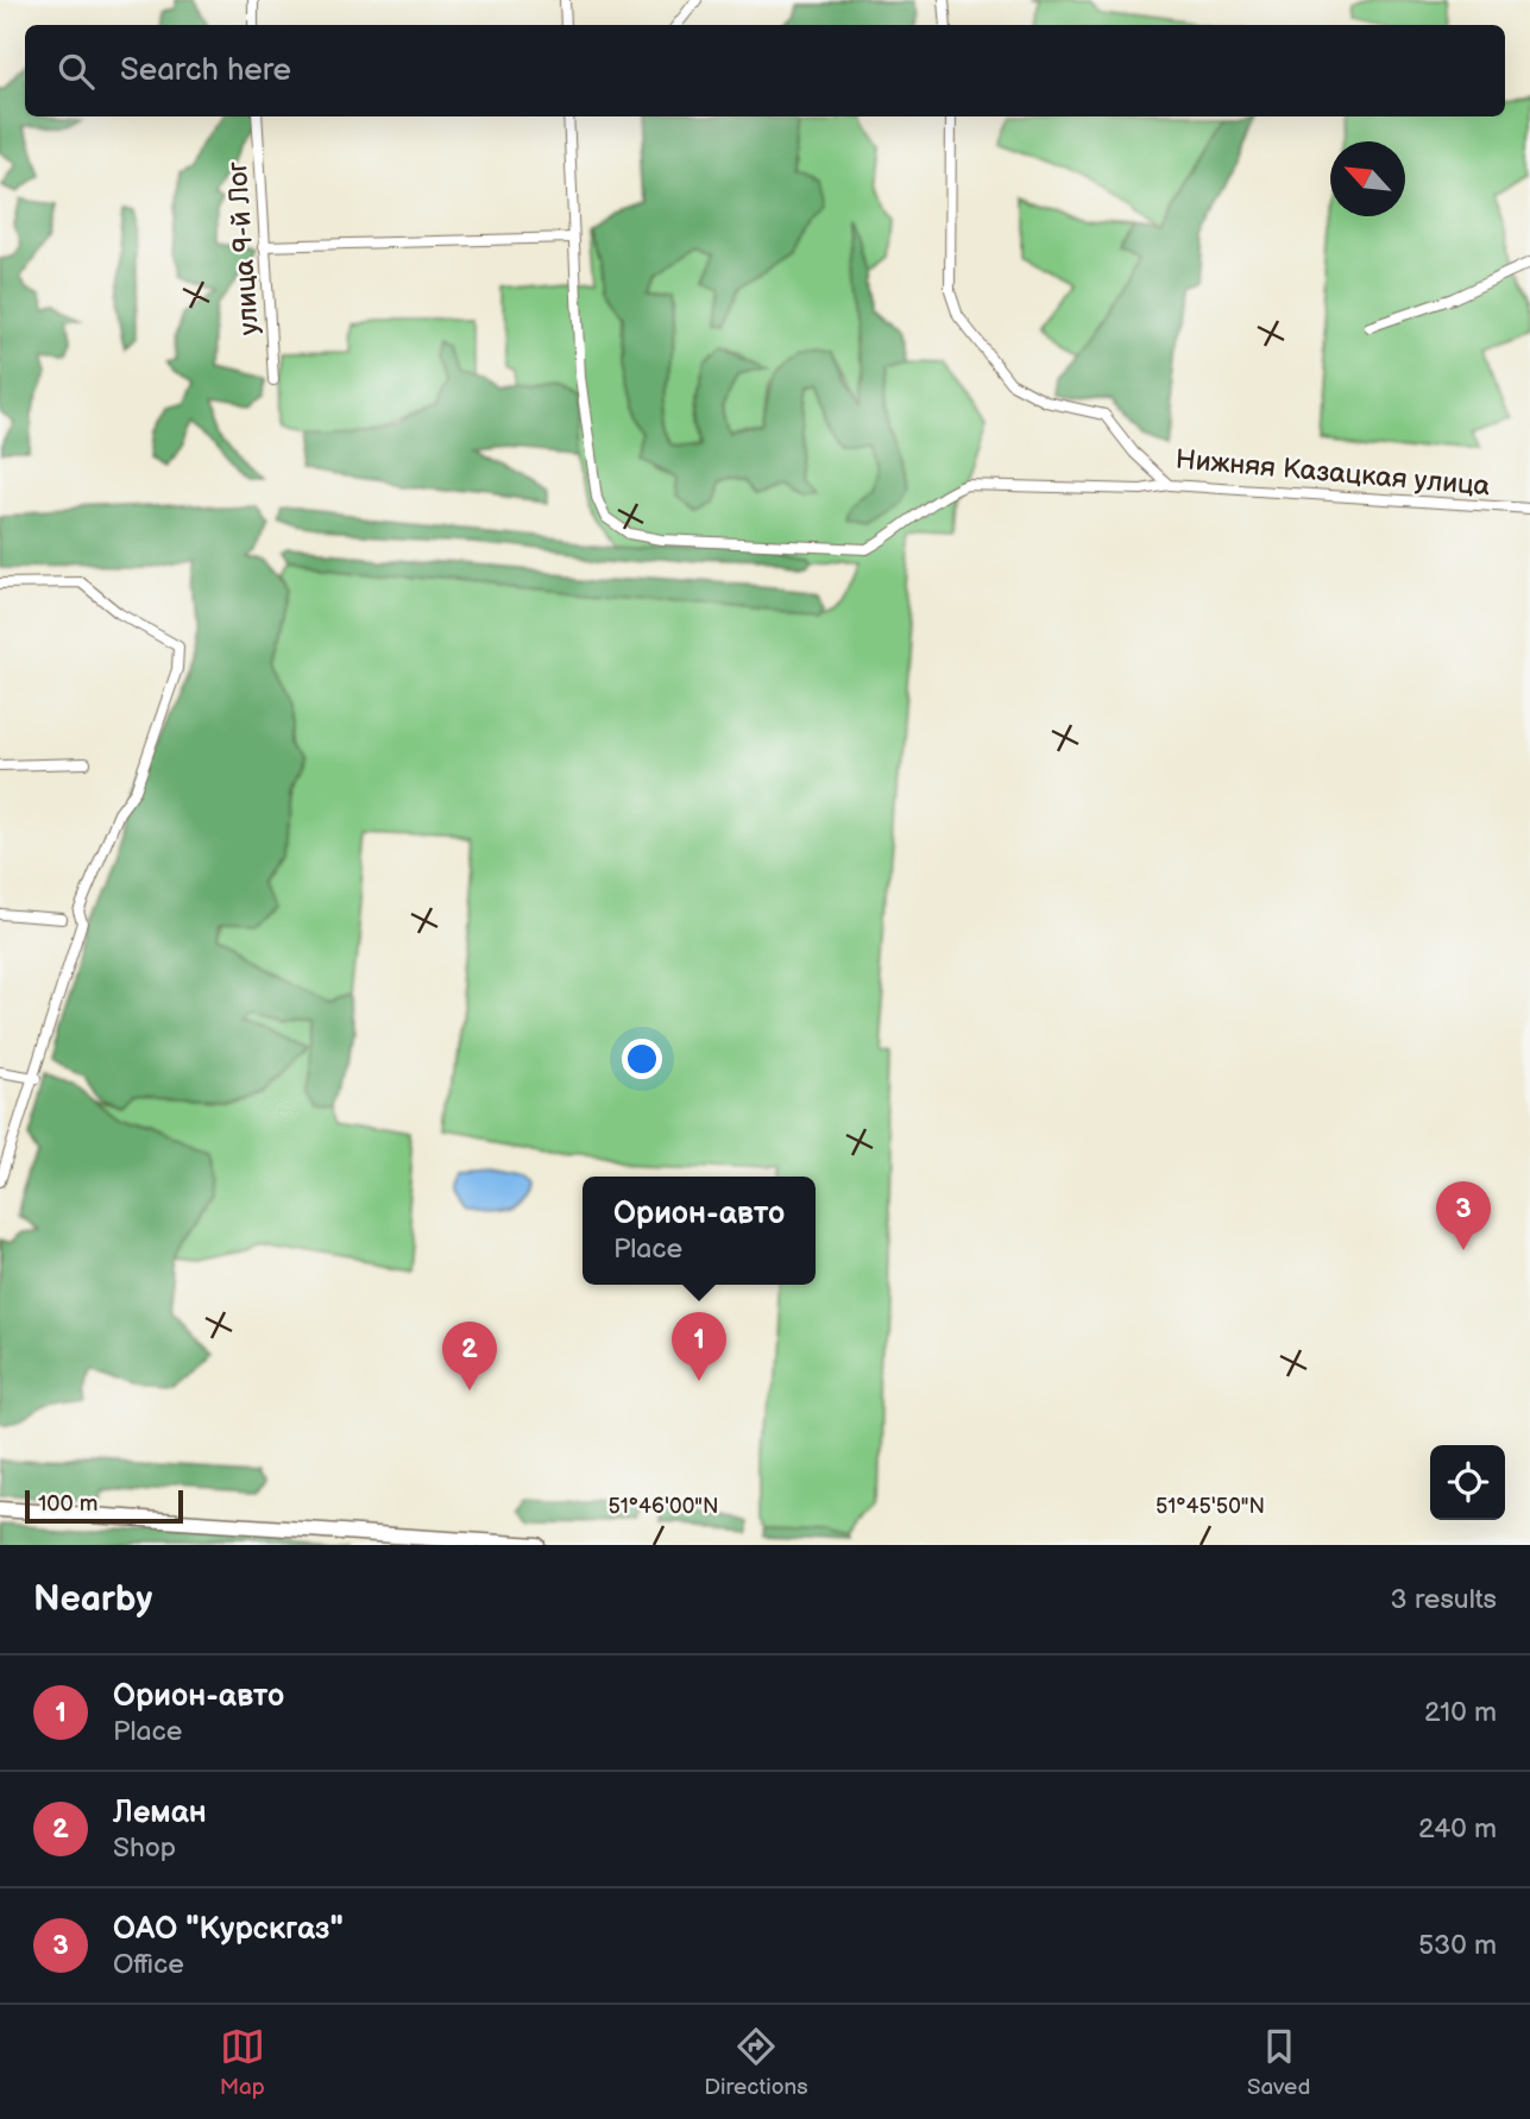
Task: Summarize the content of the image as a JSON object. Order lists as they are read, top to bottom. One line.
{"streets":{"street":["улица 9-й Лог","Нижняя Казацкая улица"]},"scale_bar":"100 m","north":"top left","page":{"search":"Search here","popup":["Орион-авто","Place"],"pins":["3","1","2"],"scale":"100 m","heading":["Nearby","3 results"],"list":[{"mark":"1","name":"Орион-авто","note":"Place","value":"210 m"},{"mark":"2","name":"Леман","note":"Shop","value":"240 m"},{"mark":"3","name":"ОАО \"Курскгаз\"","note":"Office","value":"530 m"}],"nav":["Map","Directions","Saved"]},"coordinates":["51°46'00\"N","51°45'50\"N"]}
